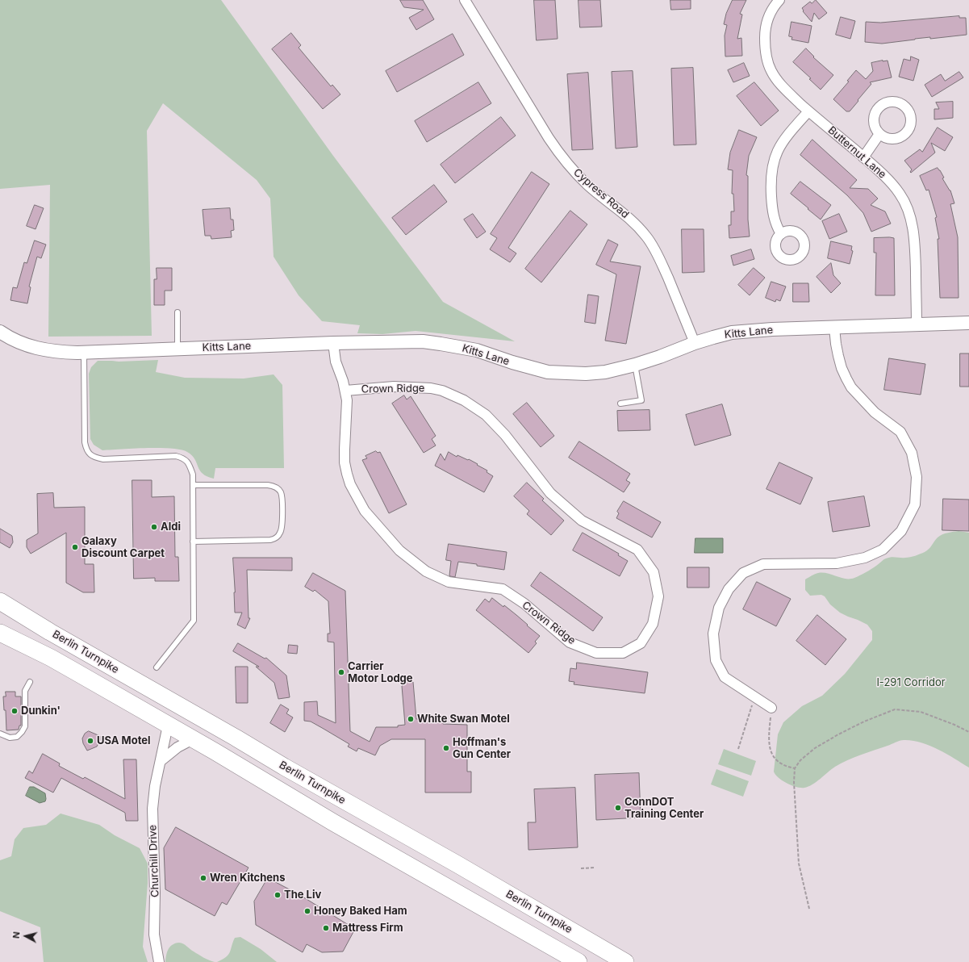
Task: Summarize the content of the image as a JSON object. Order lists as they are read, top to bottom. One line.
{"streets":{"highway":["Berlin Turnpike"],"street":["Butternut Lane","Cypress Road","Kitts Lane","Crown Ridge","Churchill Drive"]},"crossings":[["Butternut Lane","Kitts Lane"],["Cypress Road","Kitts Lane"],["Kitts Lane","Crown Ridge"],["Berlin Turnpike","Churchill Drive"]],"parks":["I-291 Corridor"],"places":["Aldi","Galaxy Discount Carpet","Carrier Motor Lodge","Dunkin'","White Swan Motel","USA Motel","Hoffman's Gun Center","ConnDOT Training Center","Wren Kitchens","The Liv","Honey Baked Ham","Mattress Firm"],"north":"left"}
